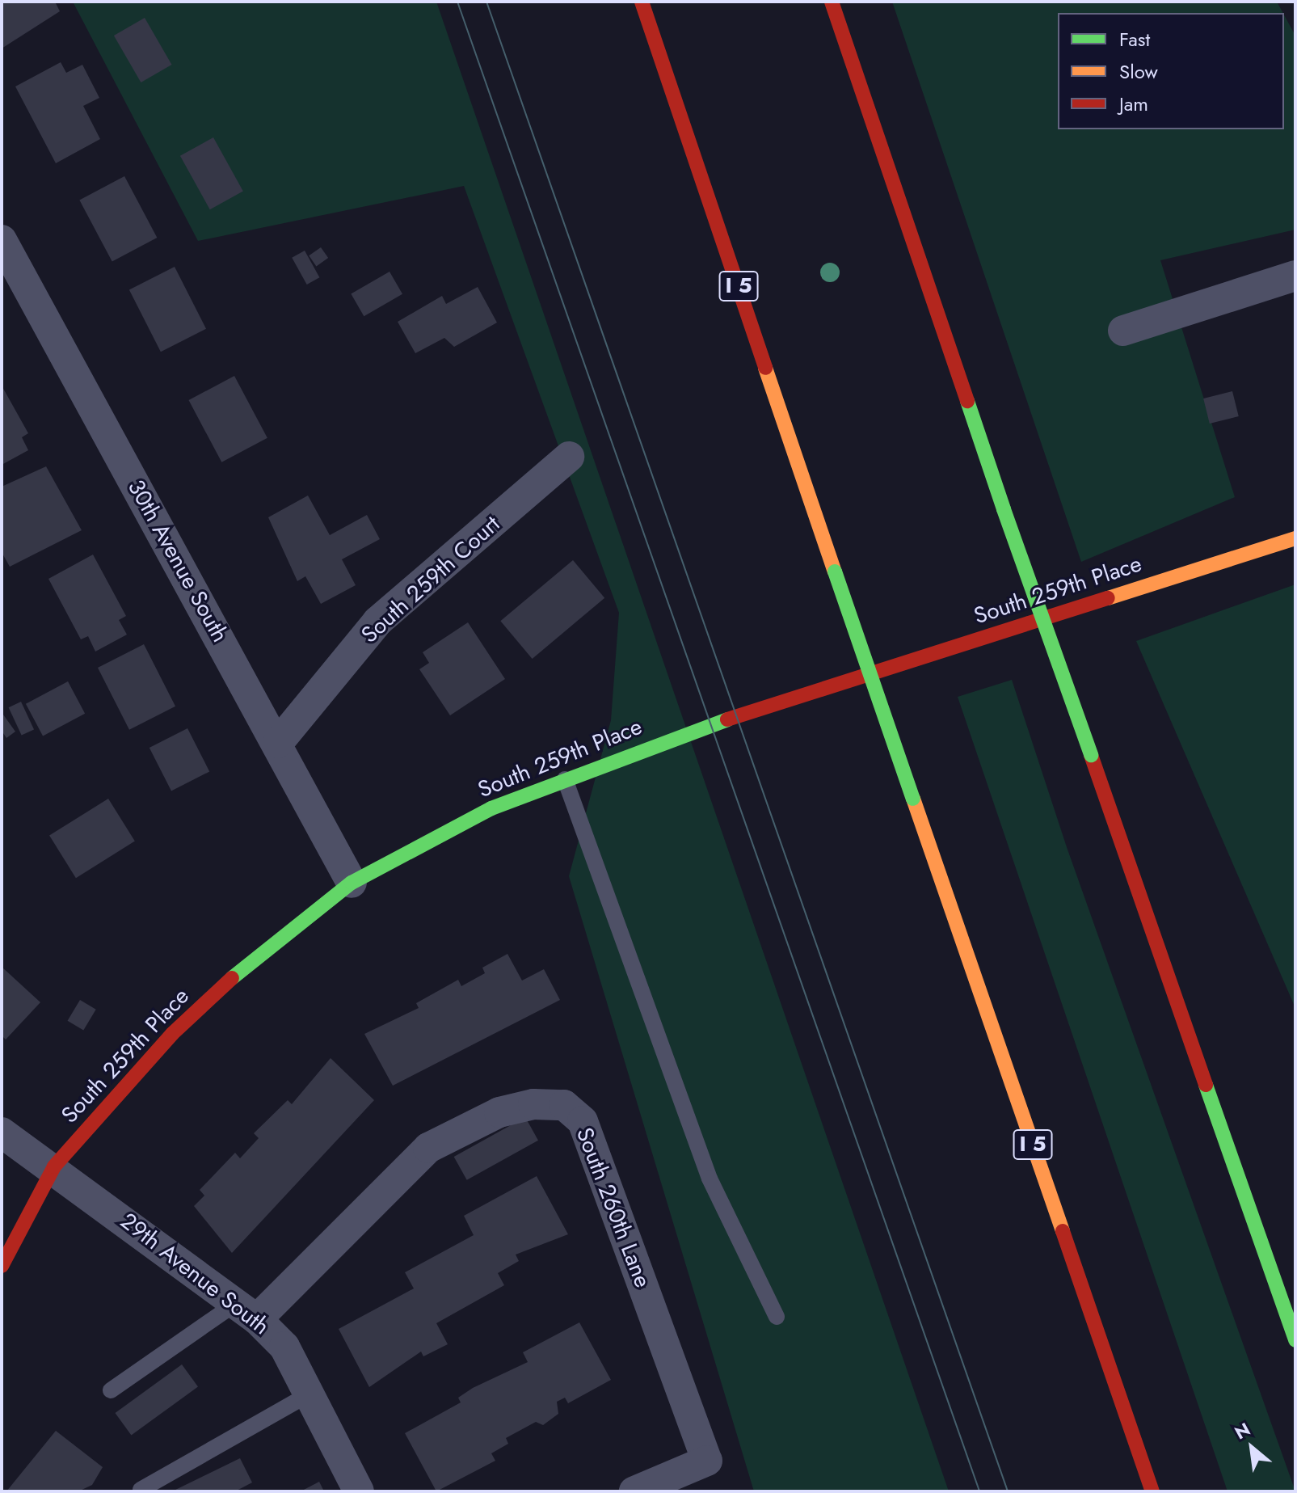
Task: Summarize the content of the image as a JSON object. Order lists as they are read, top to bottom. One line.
{"streets":{"main road":["I 5","South 259th Place"],"street":["30th Avenue South","South 259th Court","South 260th Lane","29th Avenue South"]},"crossings":[["30th Avenue South","South 259th Court"],["30th Avenue South","South 259th Place"],["South 259th Place","29th Avenue South"],["South 260th Lane","29th Avenue South"]],"legend":["Fast","Slow","Jam"],"north":"top left"}
